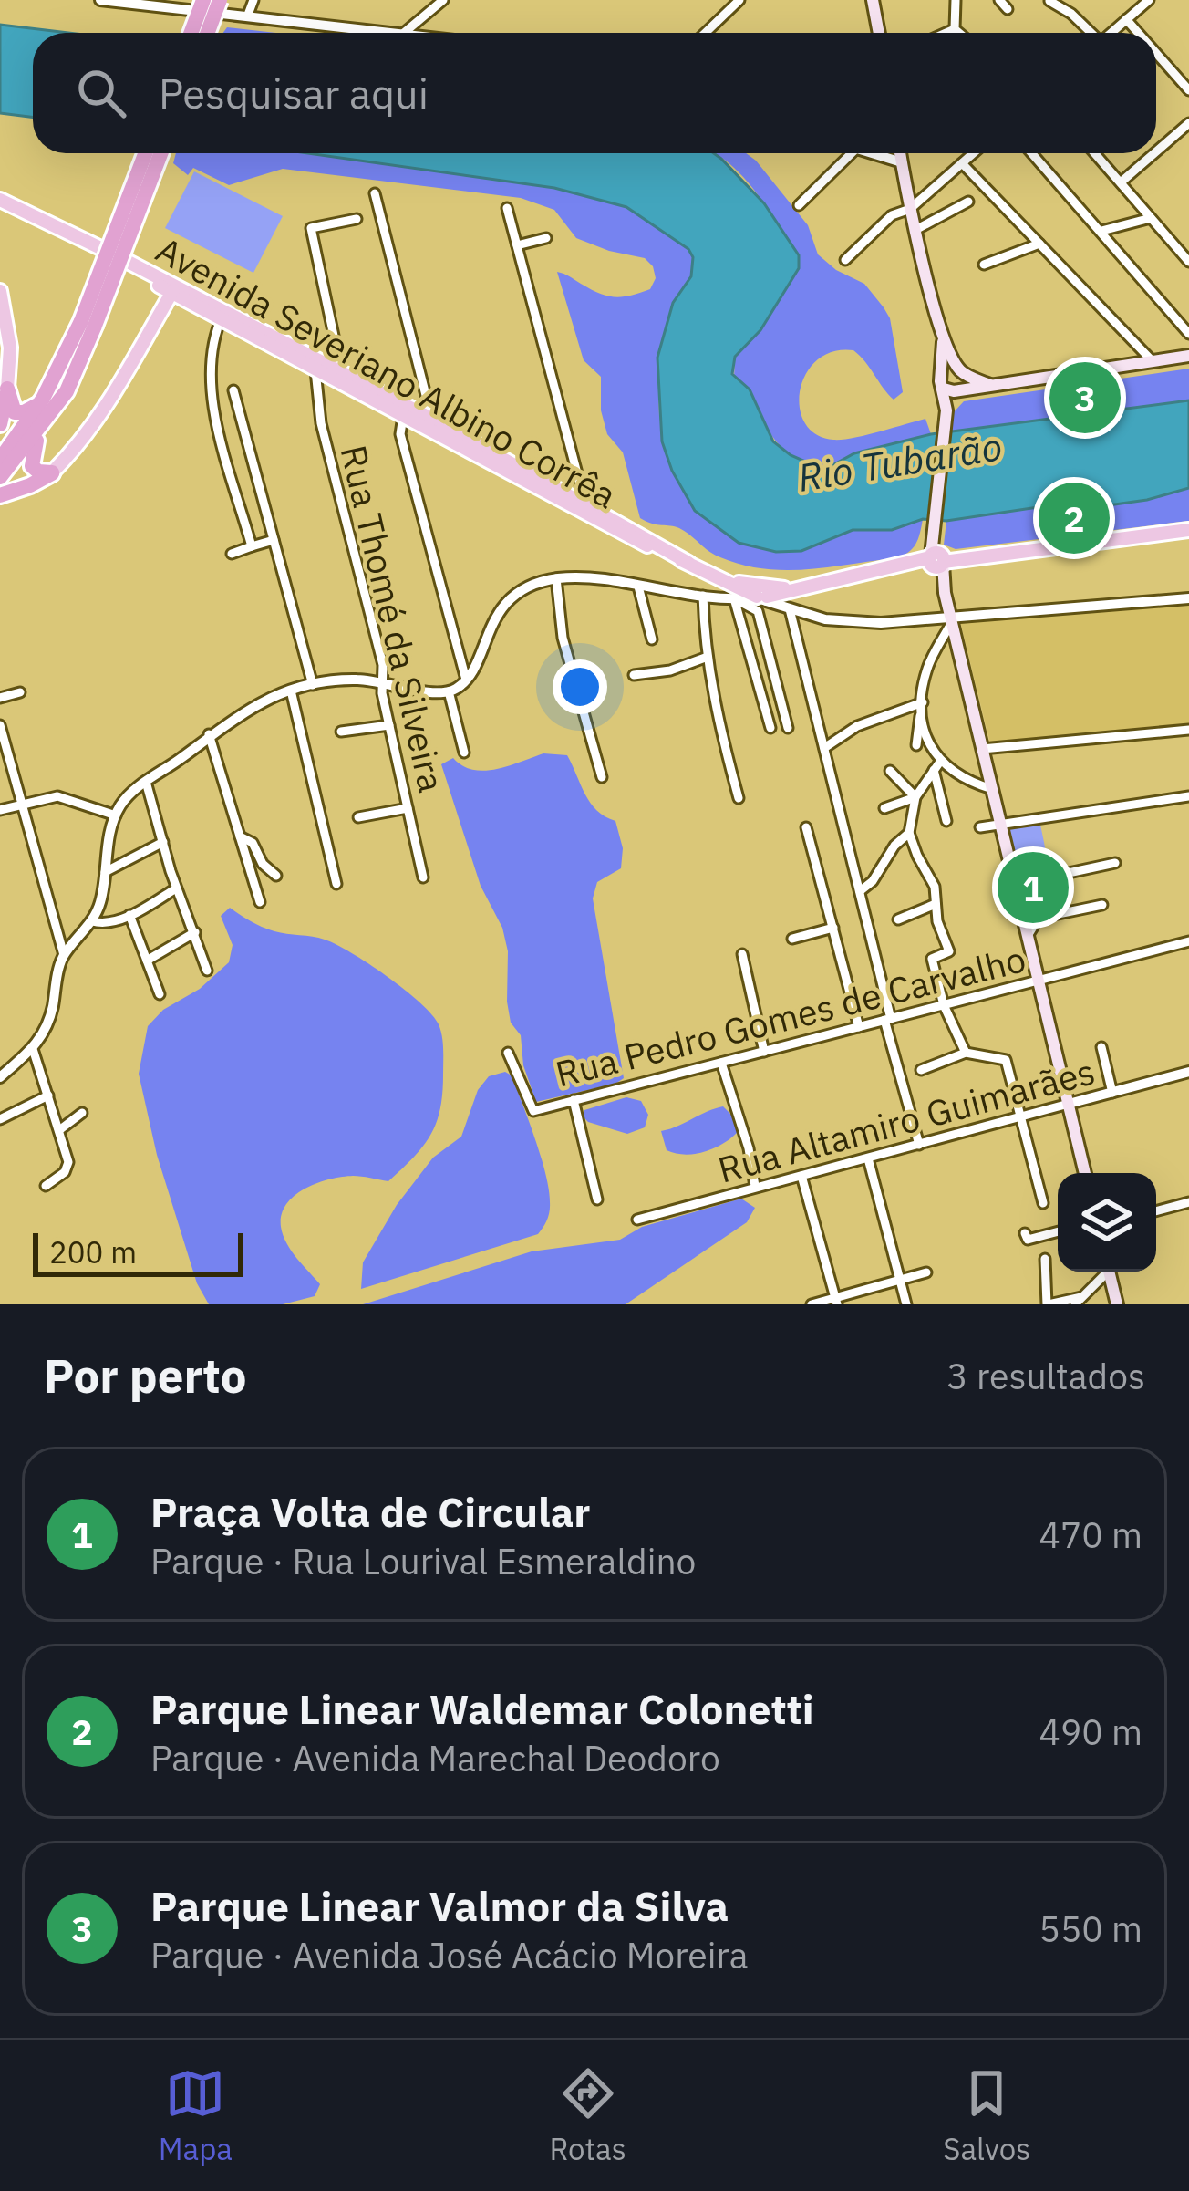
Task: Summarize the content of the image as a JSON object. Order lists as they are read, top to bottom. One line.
{"streets":{"main road":["Avenida Severiano Albino Corrêa"],"street":["Rua Thomé da Silveira","Rua Pedro Gomes de Carvalho","Rua Altamiro Guimarães"]},"crossings":[["Avenida Severiano Albino Corrêa","Rua Thomé da Silveira"]],"water":["Rio Tubarão"],"scale_bar":"200 m","page":{"search":"Pesquisar aqui","pins":["3","2","1"],"scale":"200 m","heading":["Por perto","3 resultados"],"list":[{"mark":"1","name":"Praça Volta de Circular","note":"Parque · Rua Lourival Esmeraldino","value":"470 m"},{"mark":"2","name":"Parque Linear Waldemar Colonetti","note":"Parque · Avenida Marechal Deodoro","value":"490 m"},{"mark":"3","name":"Parque Linear Valmor da Silva","note":"Parque · Avenida José Acácio Moreira","value":"550 m"}],"nav":["Mapa","Rotas","Salvos"]}}
